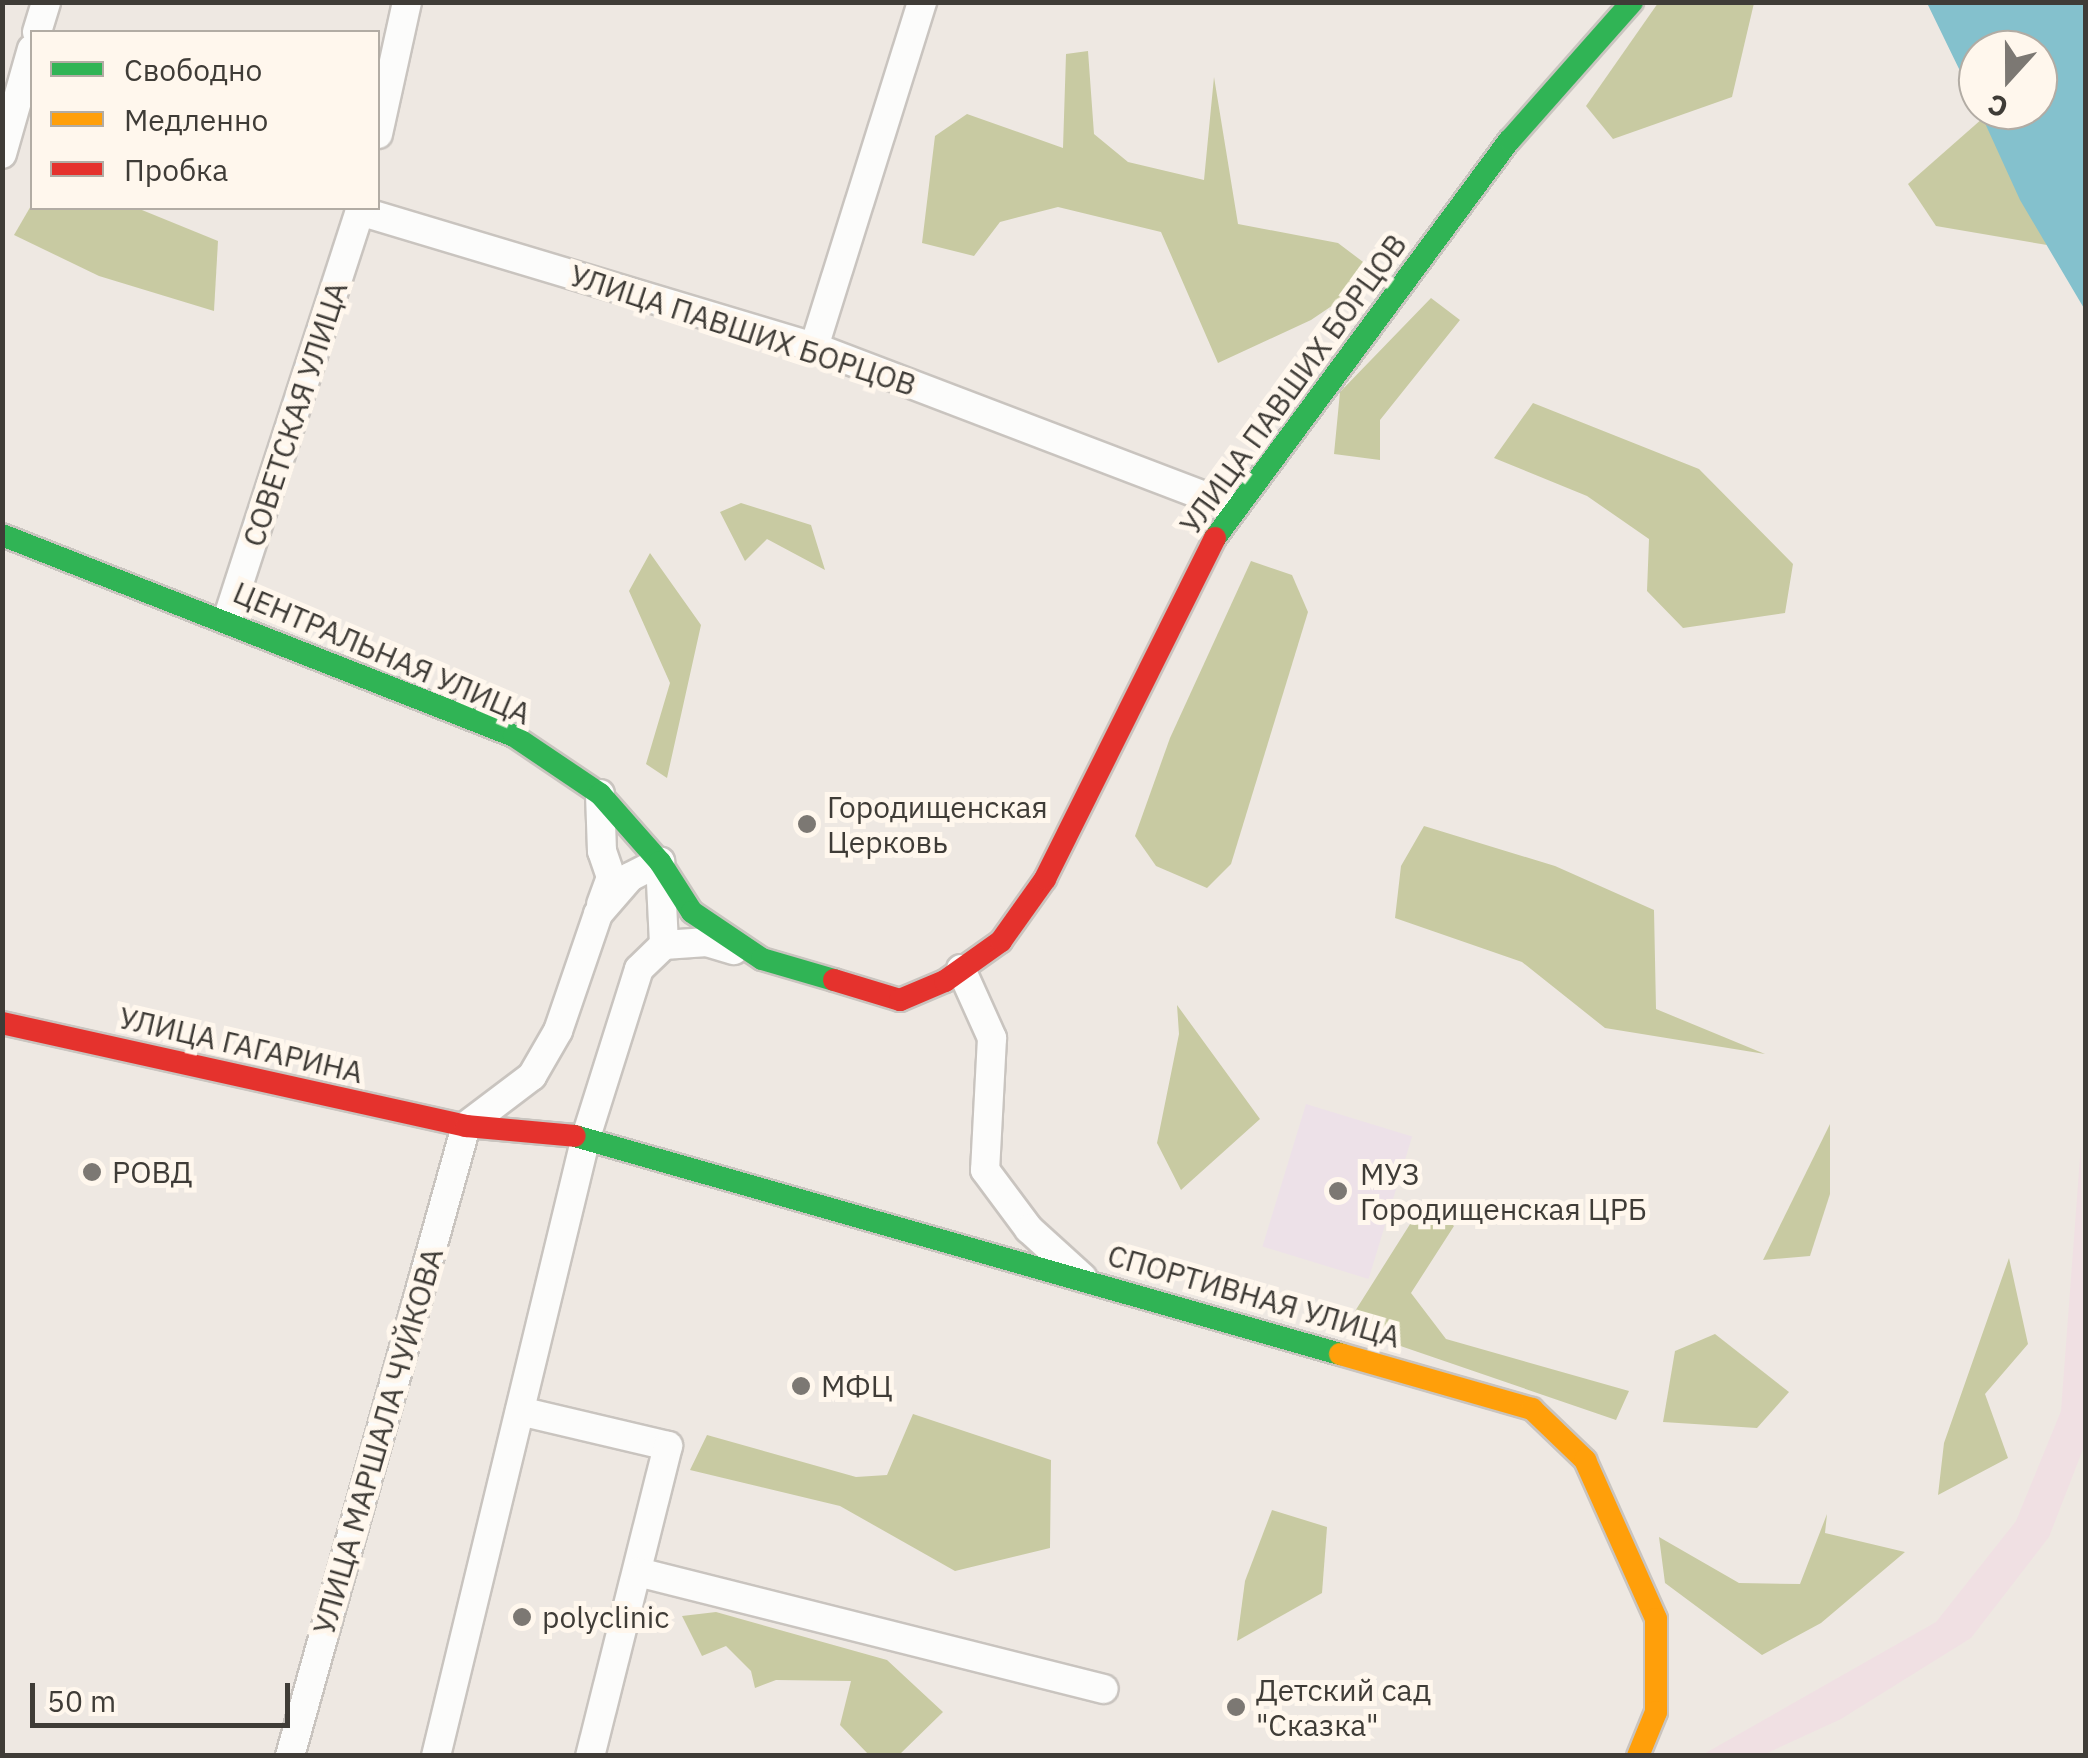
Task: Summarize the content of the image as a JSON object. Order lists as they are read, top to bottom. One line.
{"streets":{"main road":["УЛИЦА ПАВШИХ БОРЦОВ","ЦЕНТРАЛЬНАЯ УЛИЦА","УЛИЦА ГАГАРИНА","СПОРТИВНАЯ УЛИЦА"],"street":["СОВЕТСКАЯ УЛИЦА","УЛИЦА МАРШАЛА ЧУЙКОВА"]},"crossings":[["УЛИЦА ПАВШИХ БОРЦОВ","ЦЕНТРАЛЬНАЯ УЛИЦА"],["СОВЕТСКАЯ УЛИЦА","ЦЕНТРАЛЬНАЯ УЛИЦА"],["УЛИЦА ГАГАРИНА","СПОРТИВНАЯ УЛИЦА"],["УЛИЦА ГАГАРИНА","УЛИЦА МАРШАЛА ЧУЙКОВА"]],"places":["Городищенская Церковь","РОВД","МУЗ Городищенская ЦРБ","МФЦ","polyclinic","Детский сад \"Сказка\""],"legend":["Свободно","Медленно","Пробка"],"scale_bar":"50 m","north":"bottom"}
